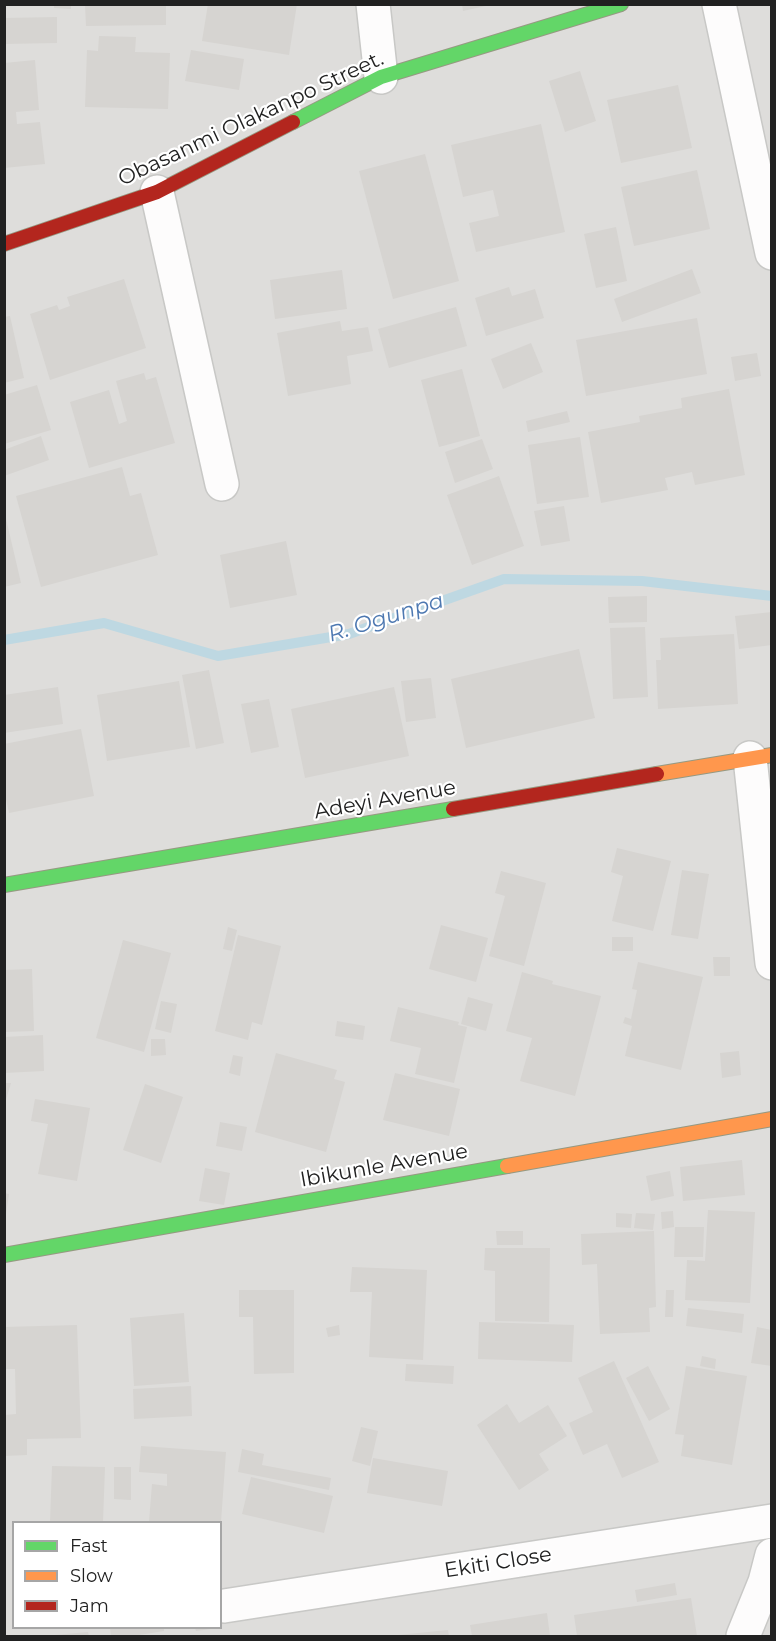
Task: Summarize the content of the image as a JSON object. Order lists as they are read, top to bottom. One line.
{"streets":{"street":["Obasanmi Olakanpo Street.","Adeyi Avenue","Ibikunle Avenue","Ekiti Close"]},"water":["R. Ogunpa"],"legend":["Fast","Slow","Jam"]}
